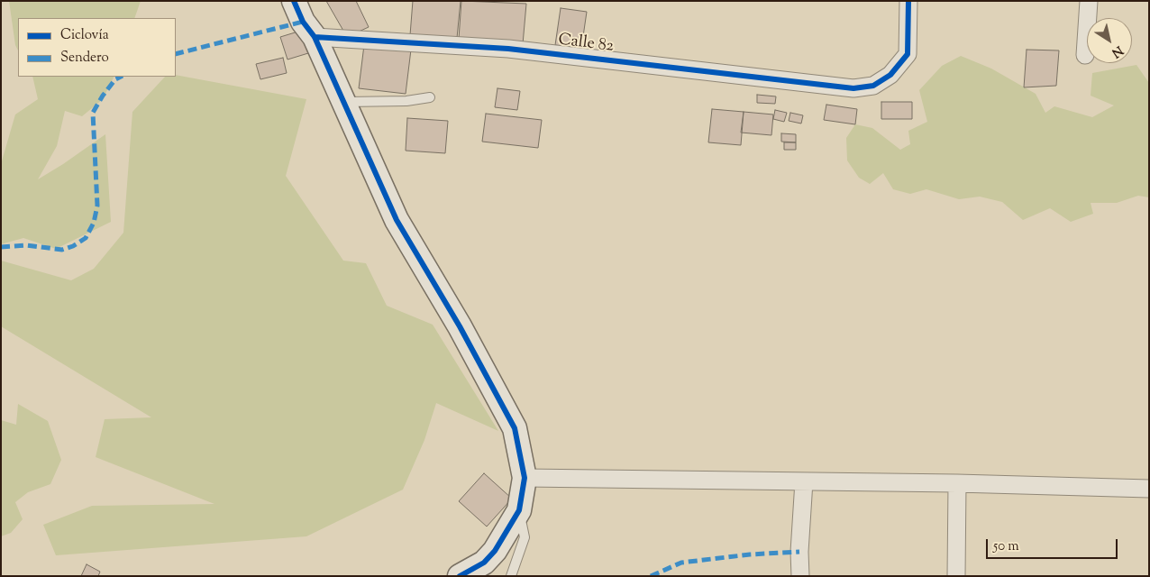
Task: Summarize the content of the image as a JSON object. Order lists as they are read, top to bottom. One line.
{"streets":{"street":["Calle 82"]},"legend":["Ciclovía","Sendero"],"scale_bar":"50 m","north":"bottom right"}
